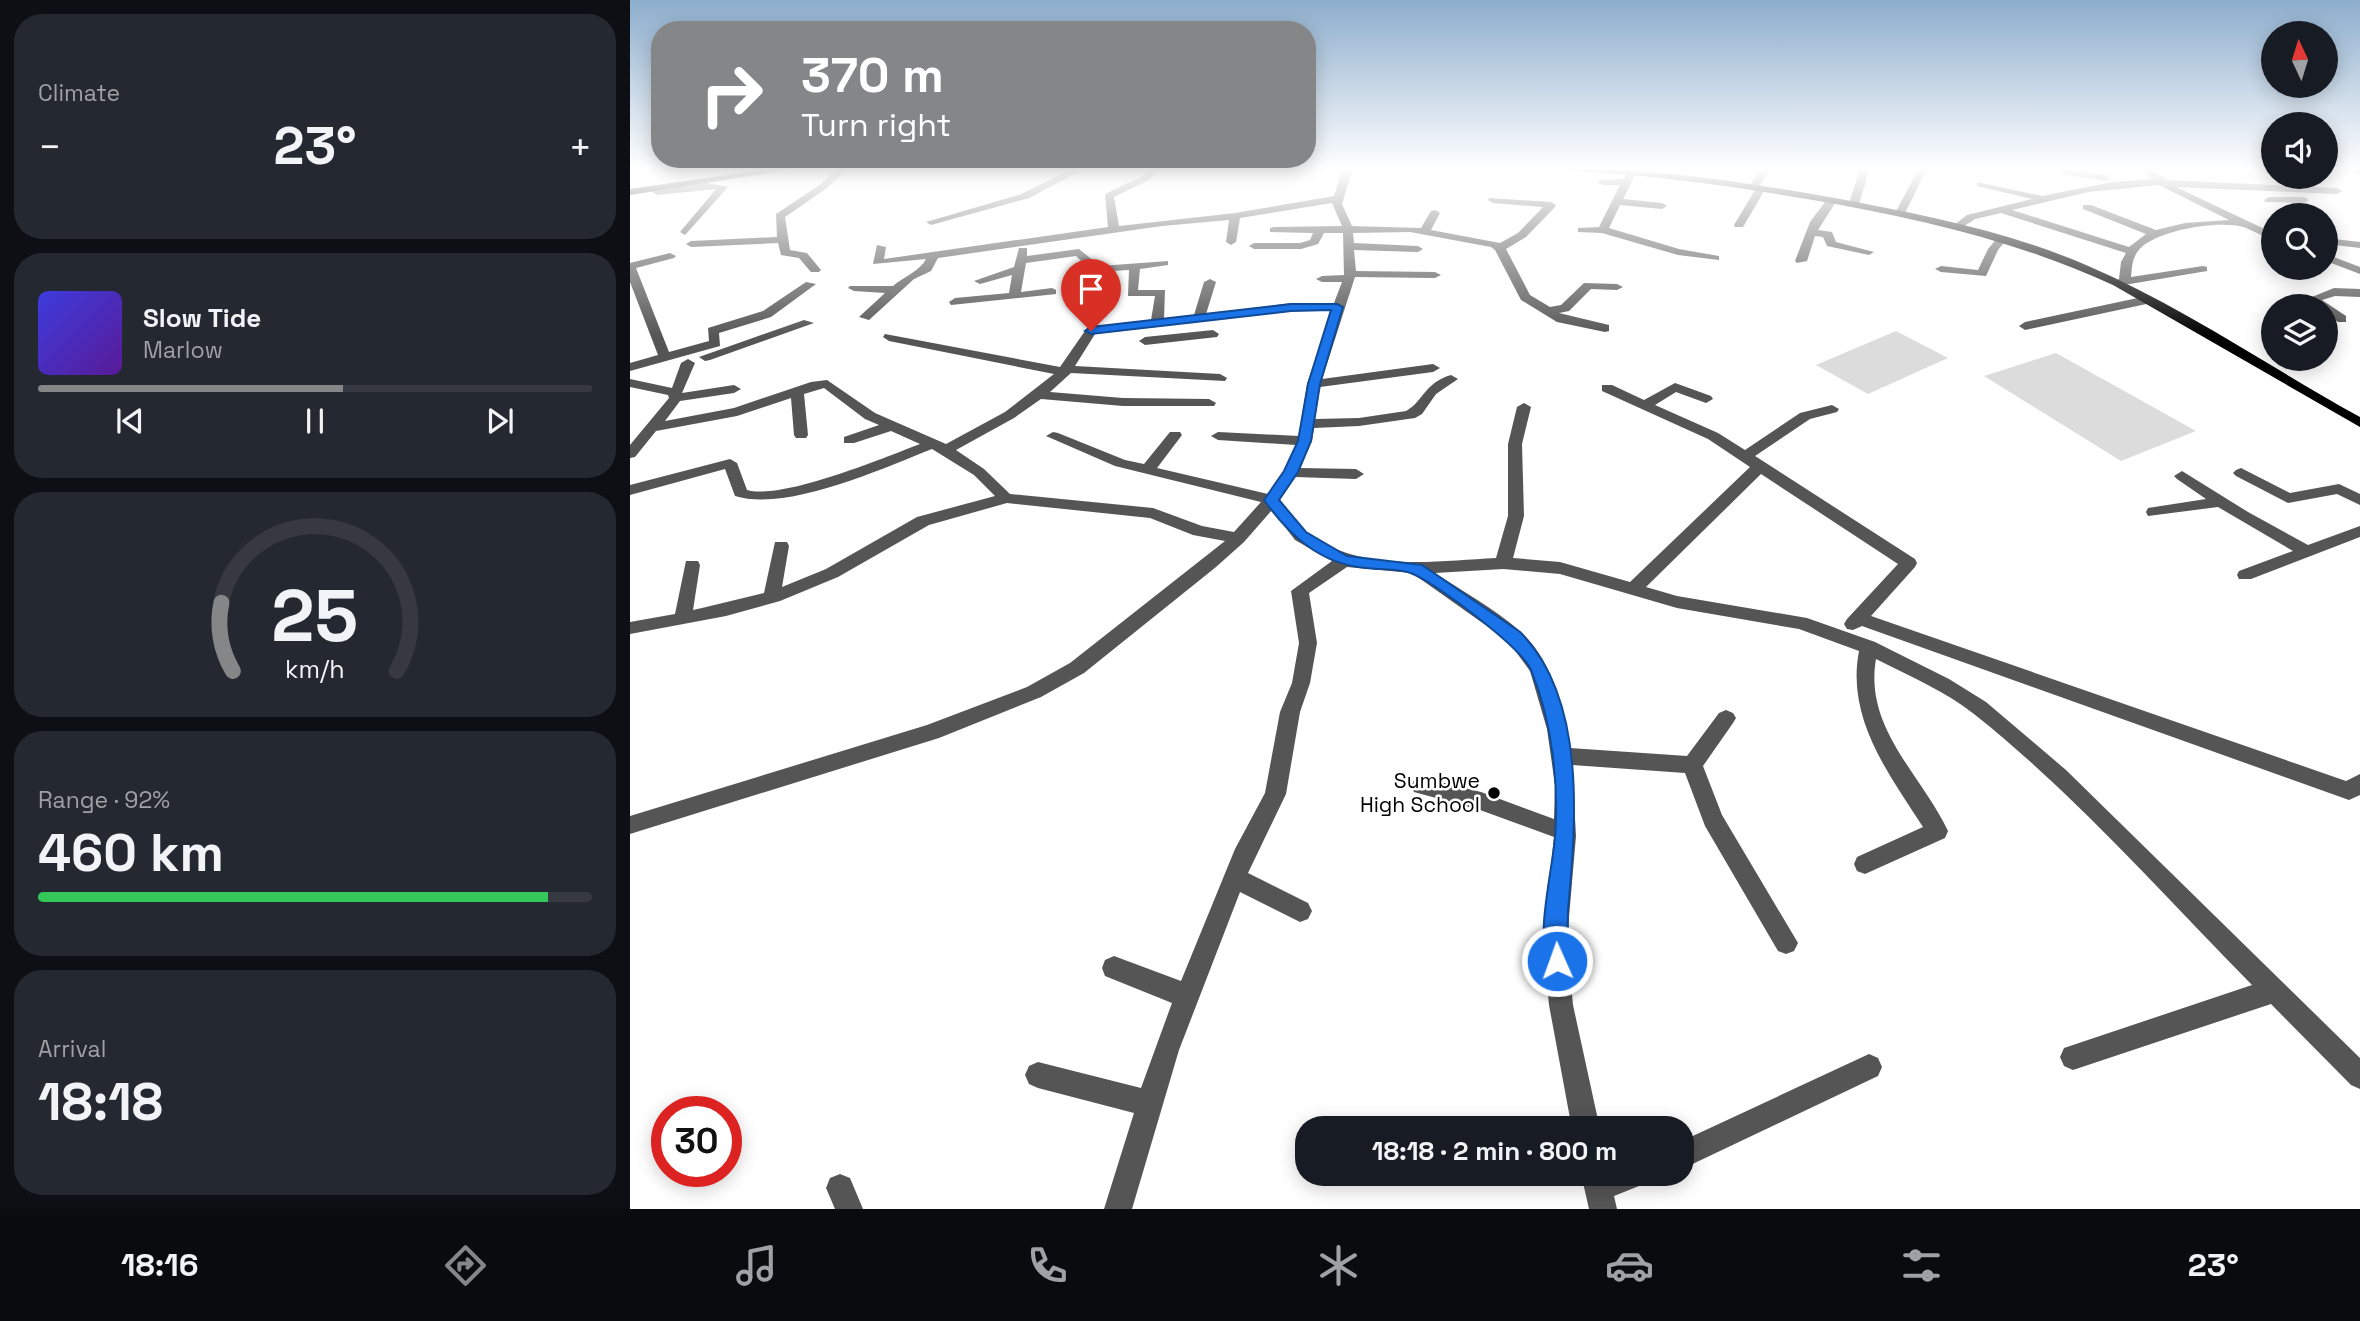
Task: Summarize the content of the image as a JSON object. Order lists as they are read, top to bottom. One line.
{"places":["Sumbwe High School"],"north":"top","page":{"tile":["Climate",["Range · 92%","460 km"],["Arrival","18:18"]],"turn":["370 m","Turn right"],"heat":["−","23°","+"],"song":["Slow Tide","Marlow"],"limit":"30","trip":"18:18 · 2 min · 800 m","tabs":["18:16","23°"],"gauge":["25","km/h"]}}
